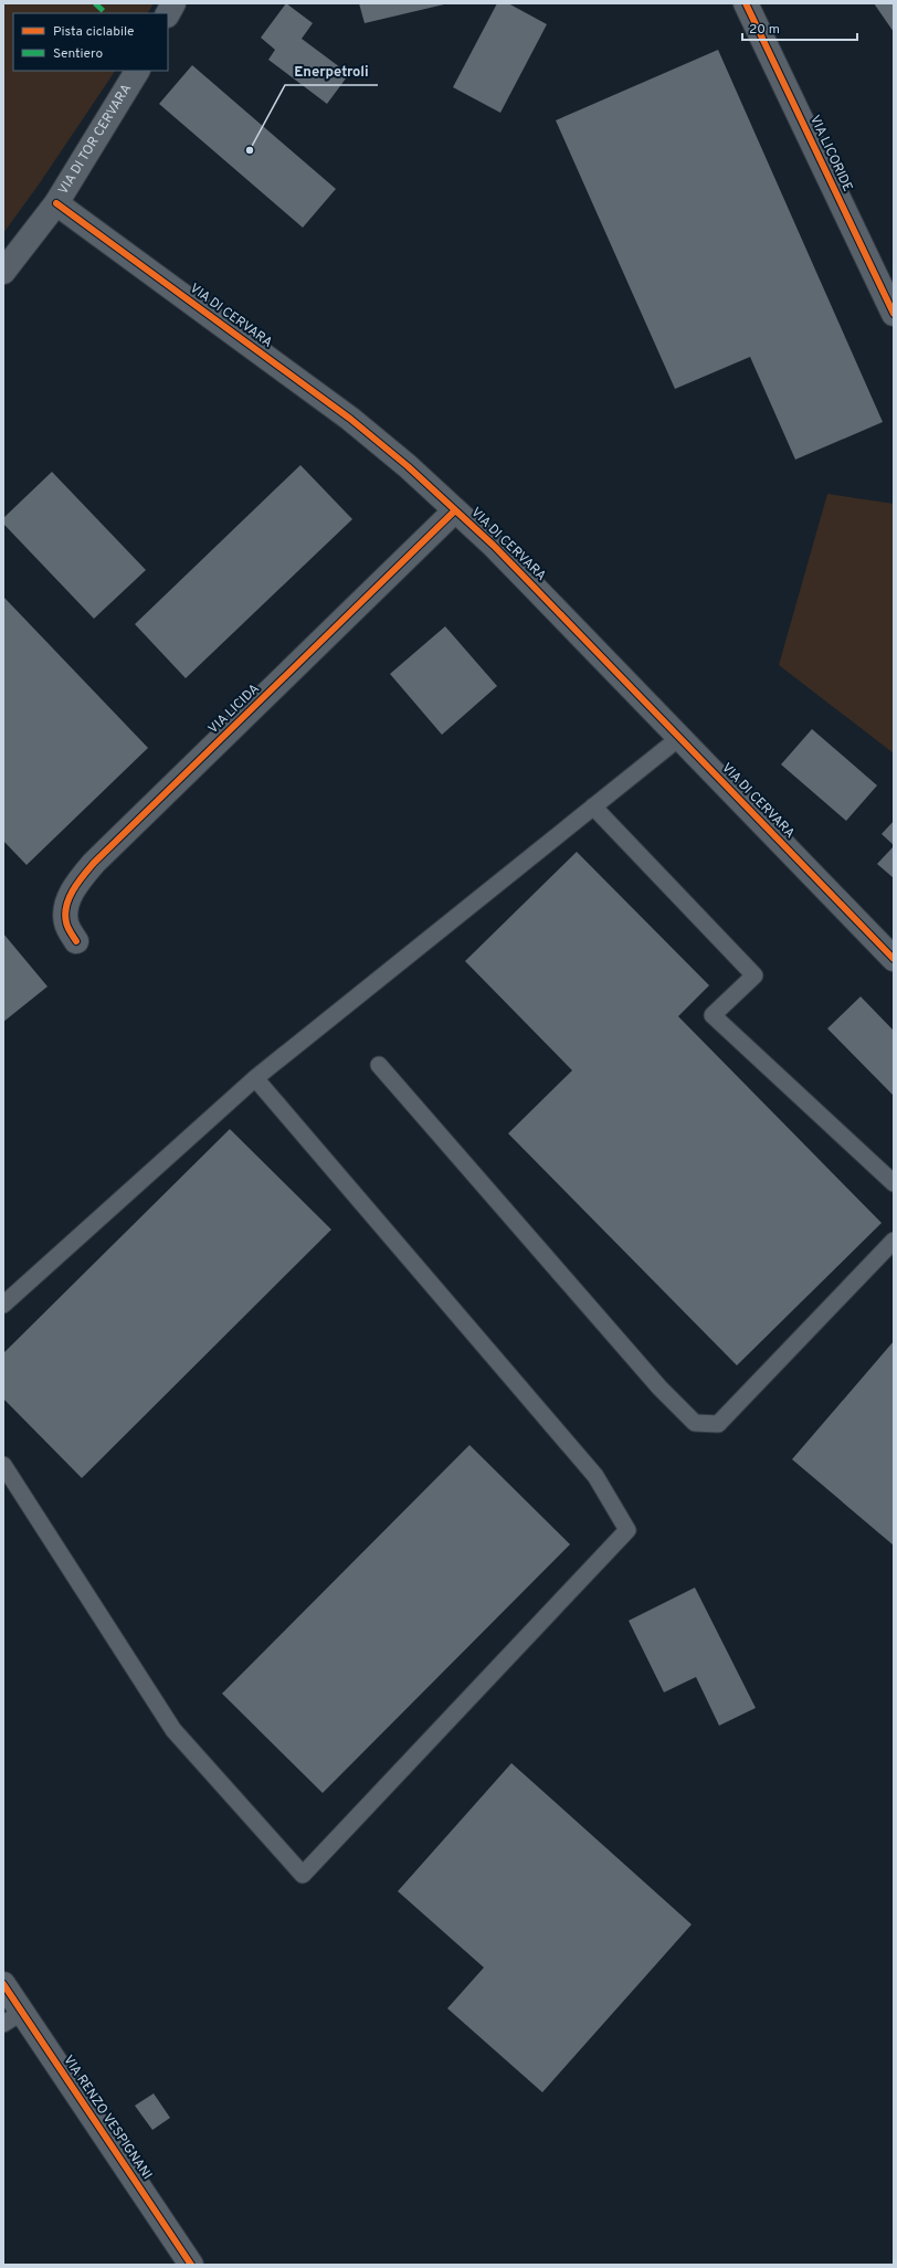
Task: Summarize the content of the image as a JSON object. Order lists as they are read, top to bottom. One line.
{"streets":{"street":["VIA DI TOR CERVARA","VIA LICORIDE","VIA DI CERVARA","VIA LICIDA","VIA RENZO VESPIGNANI"]},"crossings":[["VIA DI TOR CERVARA","VIA DI CERVARA"],["VIA DI CERVARA","VIA LICIDA"]],"places":["Enerpetroli"],"legend":["Pista ciclabile","Sentiero"],"scale_bar":"20 m"}
